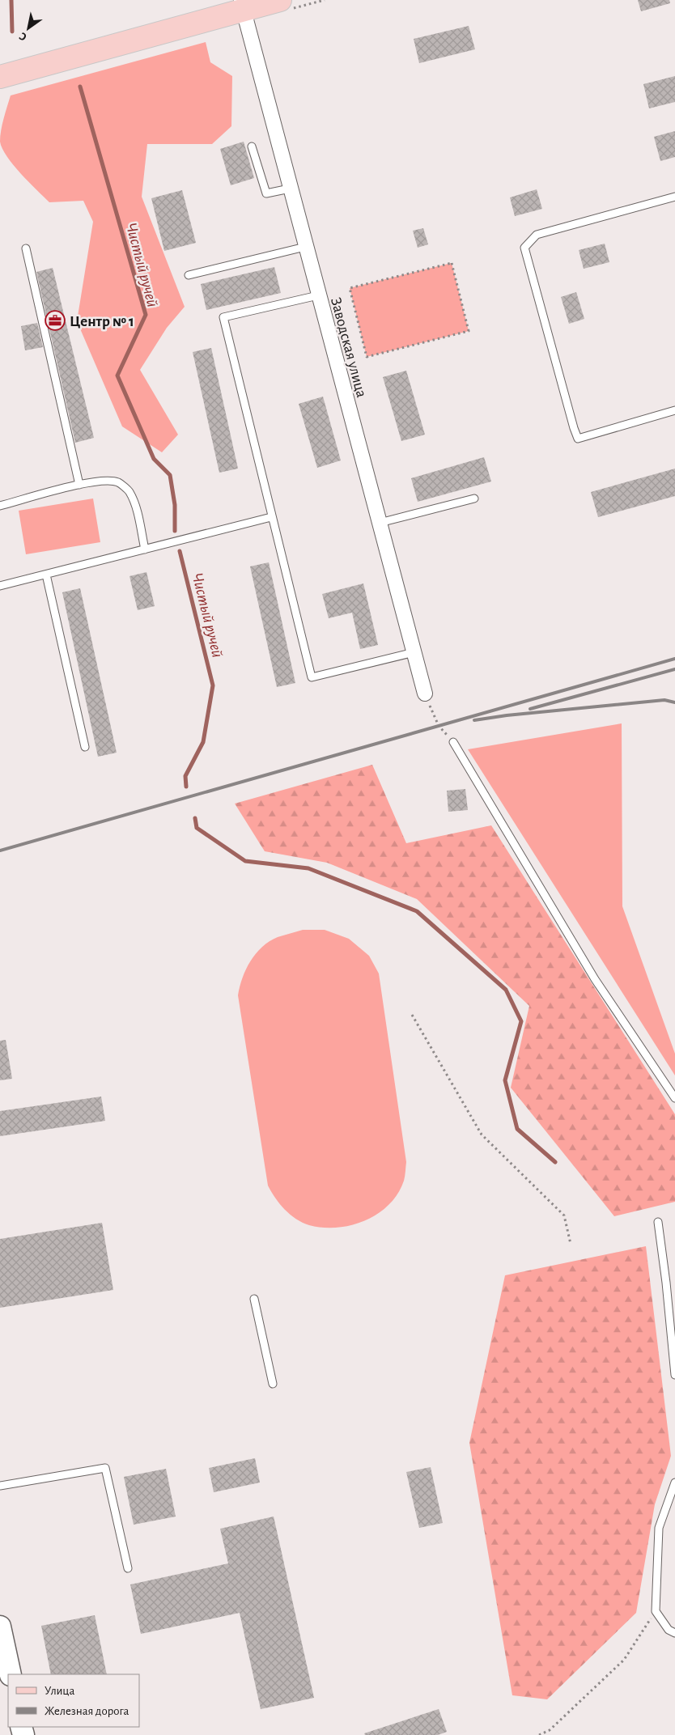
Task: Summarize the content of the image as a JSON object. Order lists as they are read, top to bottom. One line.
{"streets":{"street":["Заводская улица"]},"water":["Чистый ручей"],"places":{"office":["Центр № 1"]},"legend":["Улица","Железная дорога"],"north":"bottom left"}
